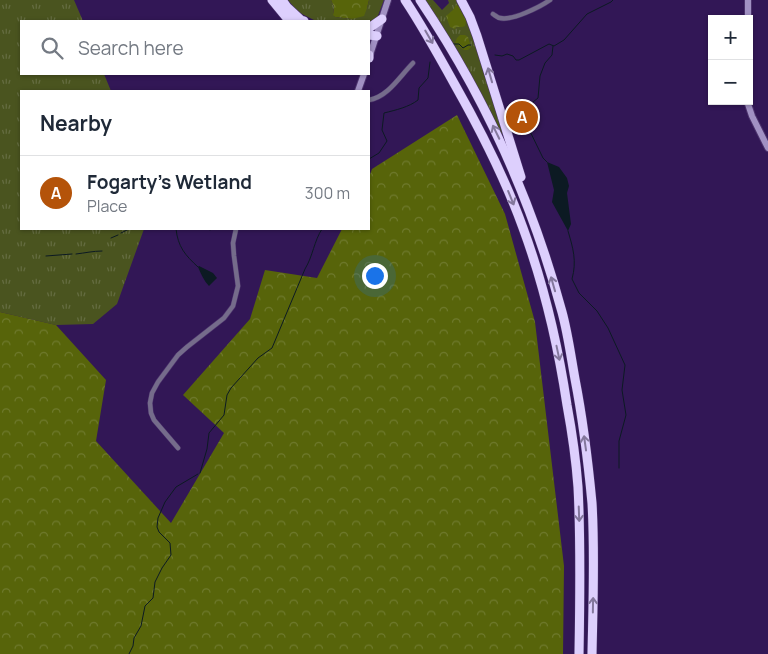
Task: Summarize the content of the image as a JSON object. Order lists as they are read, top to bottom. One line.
{"page":{"map_buttons":["+","−"],"search":"Search here","heading":"Nearby","pins":"A","list":[{"mark":"A","name":"Fogarty's Wetland","note":"Place","value":"300 m"}]}}
